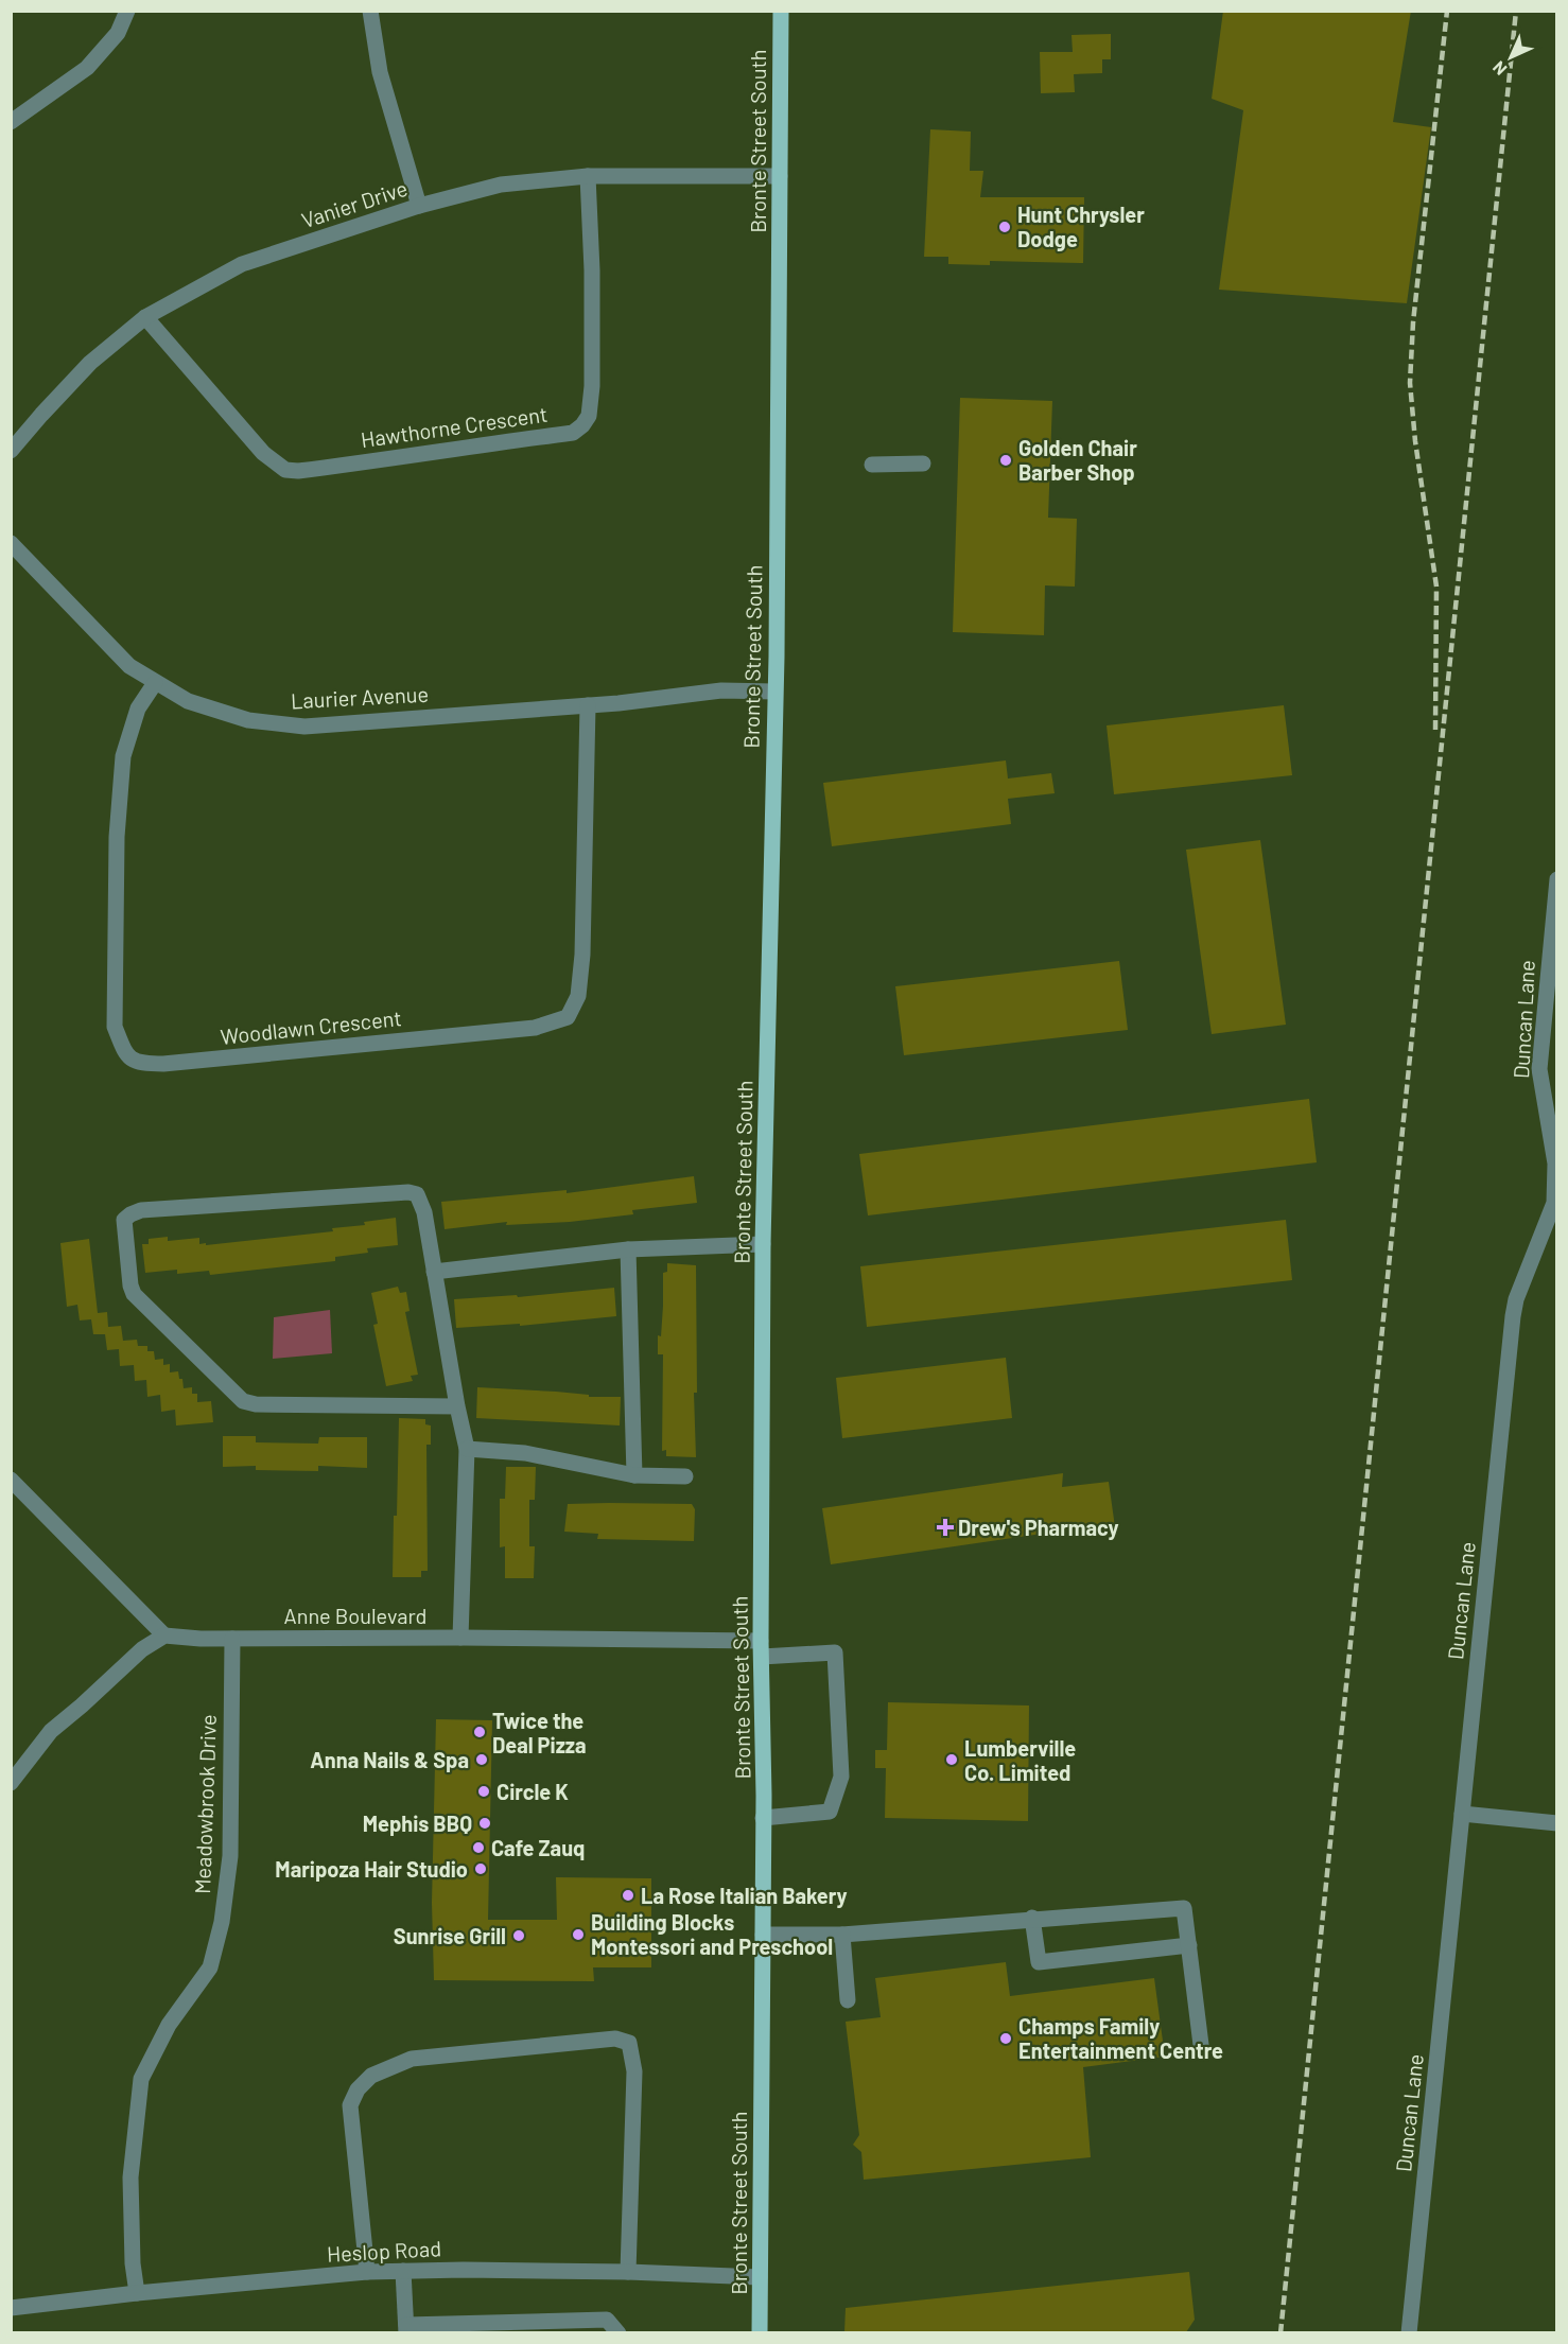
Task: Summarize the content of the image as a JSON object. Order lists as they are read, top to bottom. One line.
{"streets":{"main road":["Bronte Street South"],"street":["Vanier Drive","Hawthorne Crescent","Laurier Avenue","Duncan Lane","Woodlawn Crescent","Anne Boulevard","Meadowbrook Drive","Heslop Road"]},"crossings":[["Bronte Street South","Vanier Drive"],["Bronte Street South","Laurier Avenue"],["Bronte Street South","Anne Boulevard"],["Bronte Street South","Heslop Road"],["Vanier Drive","Hawthorne Crescent"],["Laurier Avenue","Woodlawn Crescent"],["Anne Boulevard","Meadowbrook Drive"],["Meadowbrook Drive","Heslop Road"]],"places":{"other":["Hunt Chrysler Dodge","Golden Chair Barber Shop","Twice the Deal Pizza","Anna Nails & Spa","Lumberville Co. Limited","Circle K","Mephis BBQ","Cafe Zauq","Maripoza Hair Studio","La Rose Italian Bakery","Building Blocks Montessori and Preschool","Sunrise Grill","Champs Family Entertainment Centre"],"health":["Drew's Pharmacy"]},"north":"bottom left"}
